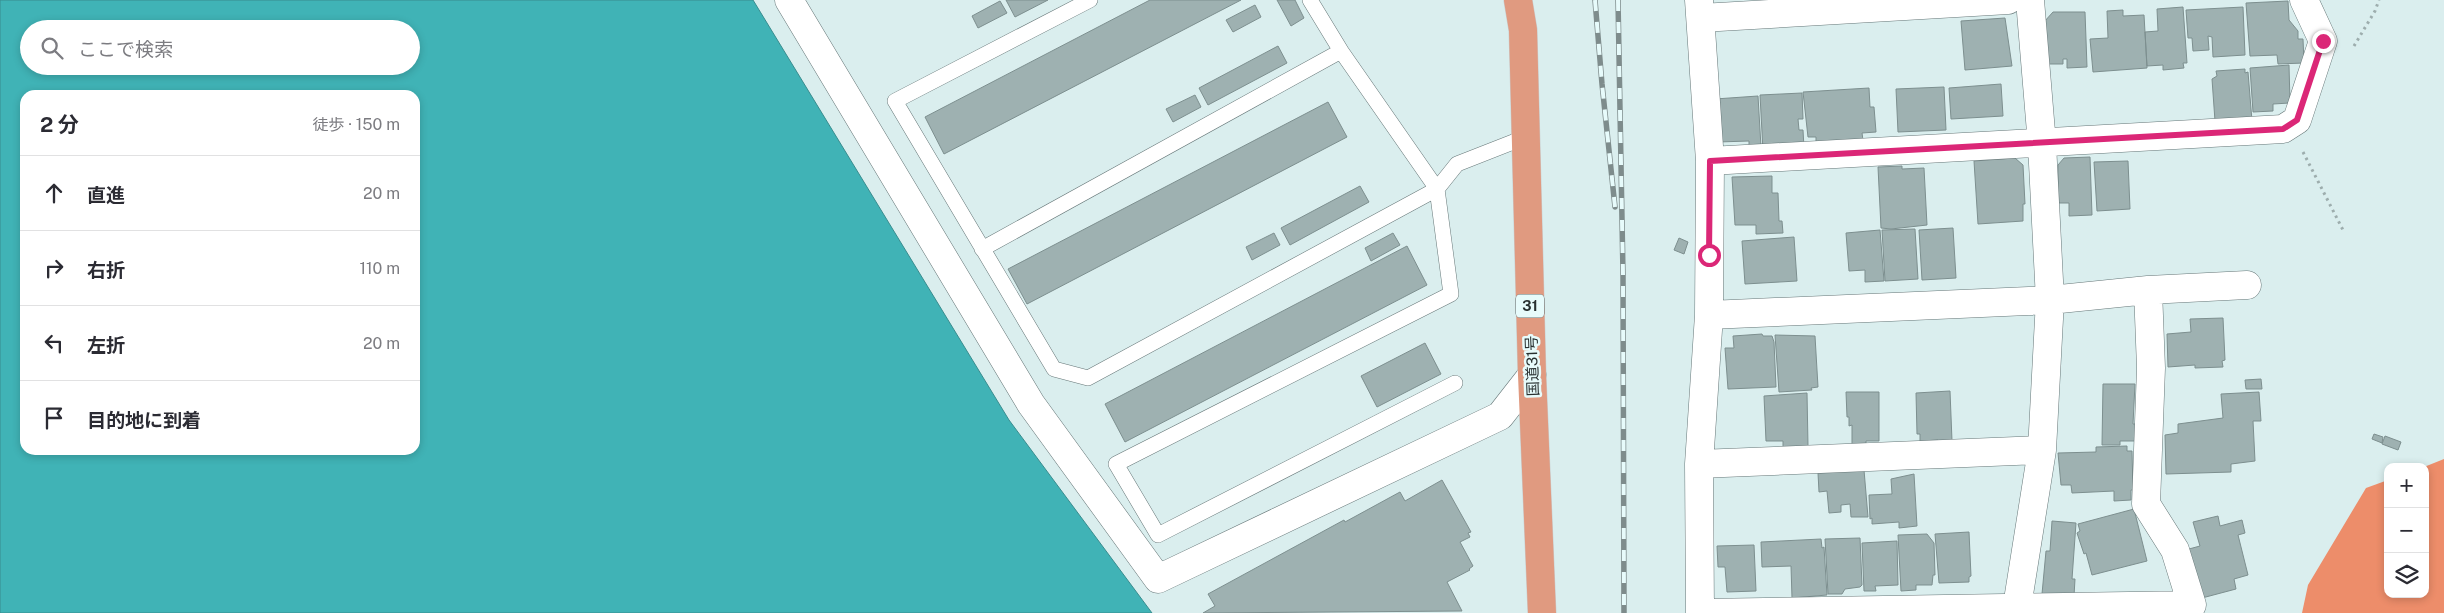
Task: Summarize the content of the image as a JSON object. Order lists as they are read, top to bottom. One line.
{"streets":{"highway":["31","国道31号"]},"page":{"search":"ここで検索","heading":["2 分","徒歩 · 150 m"],"list":[["直進","20 m"],["右折","110 m"],["左折","20 m"],"目的地に到着"],"map_buttons":["+","−"]}}
